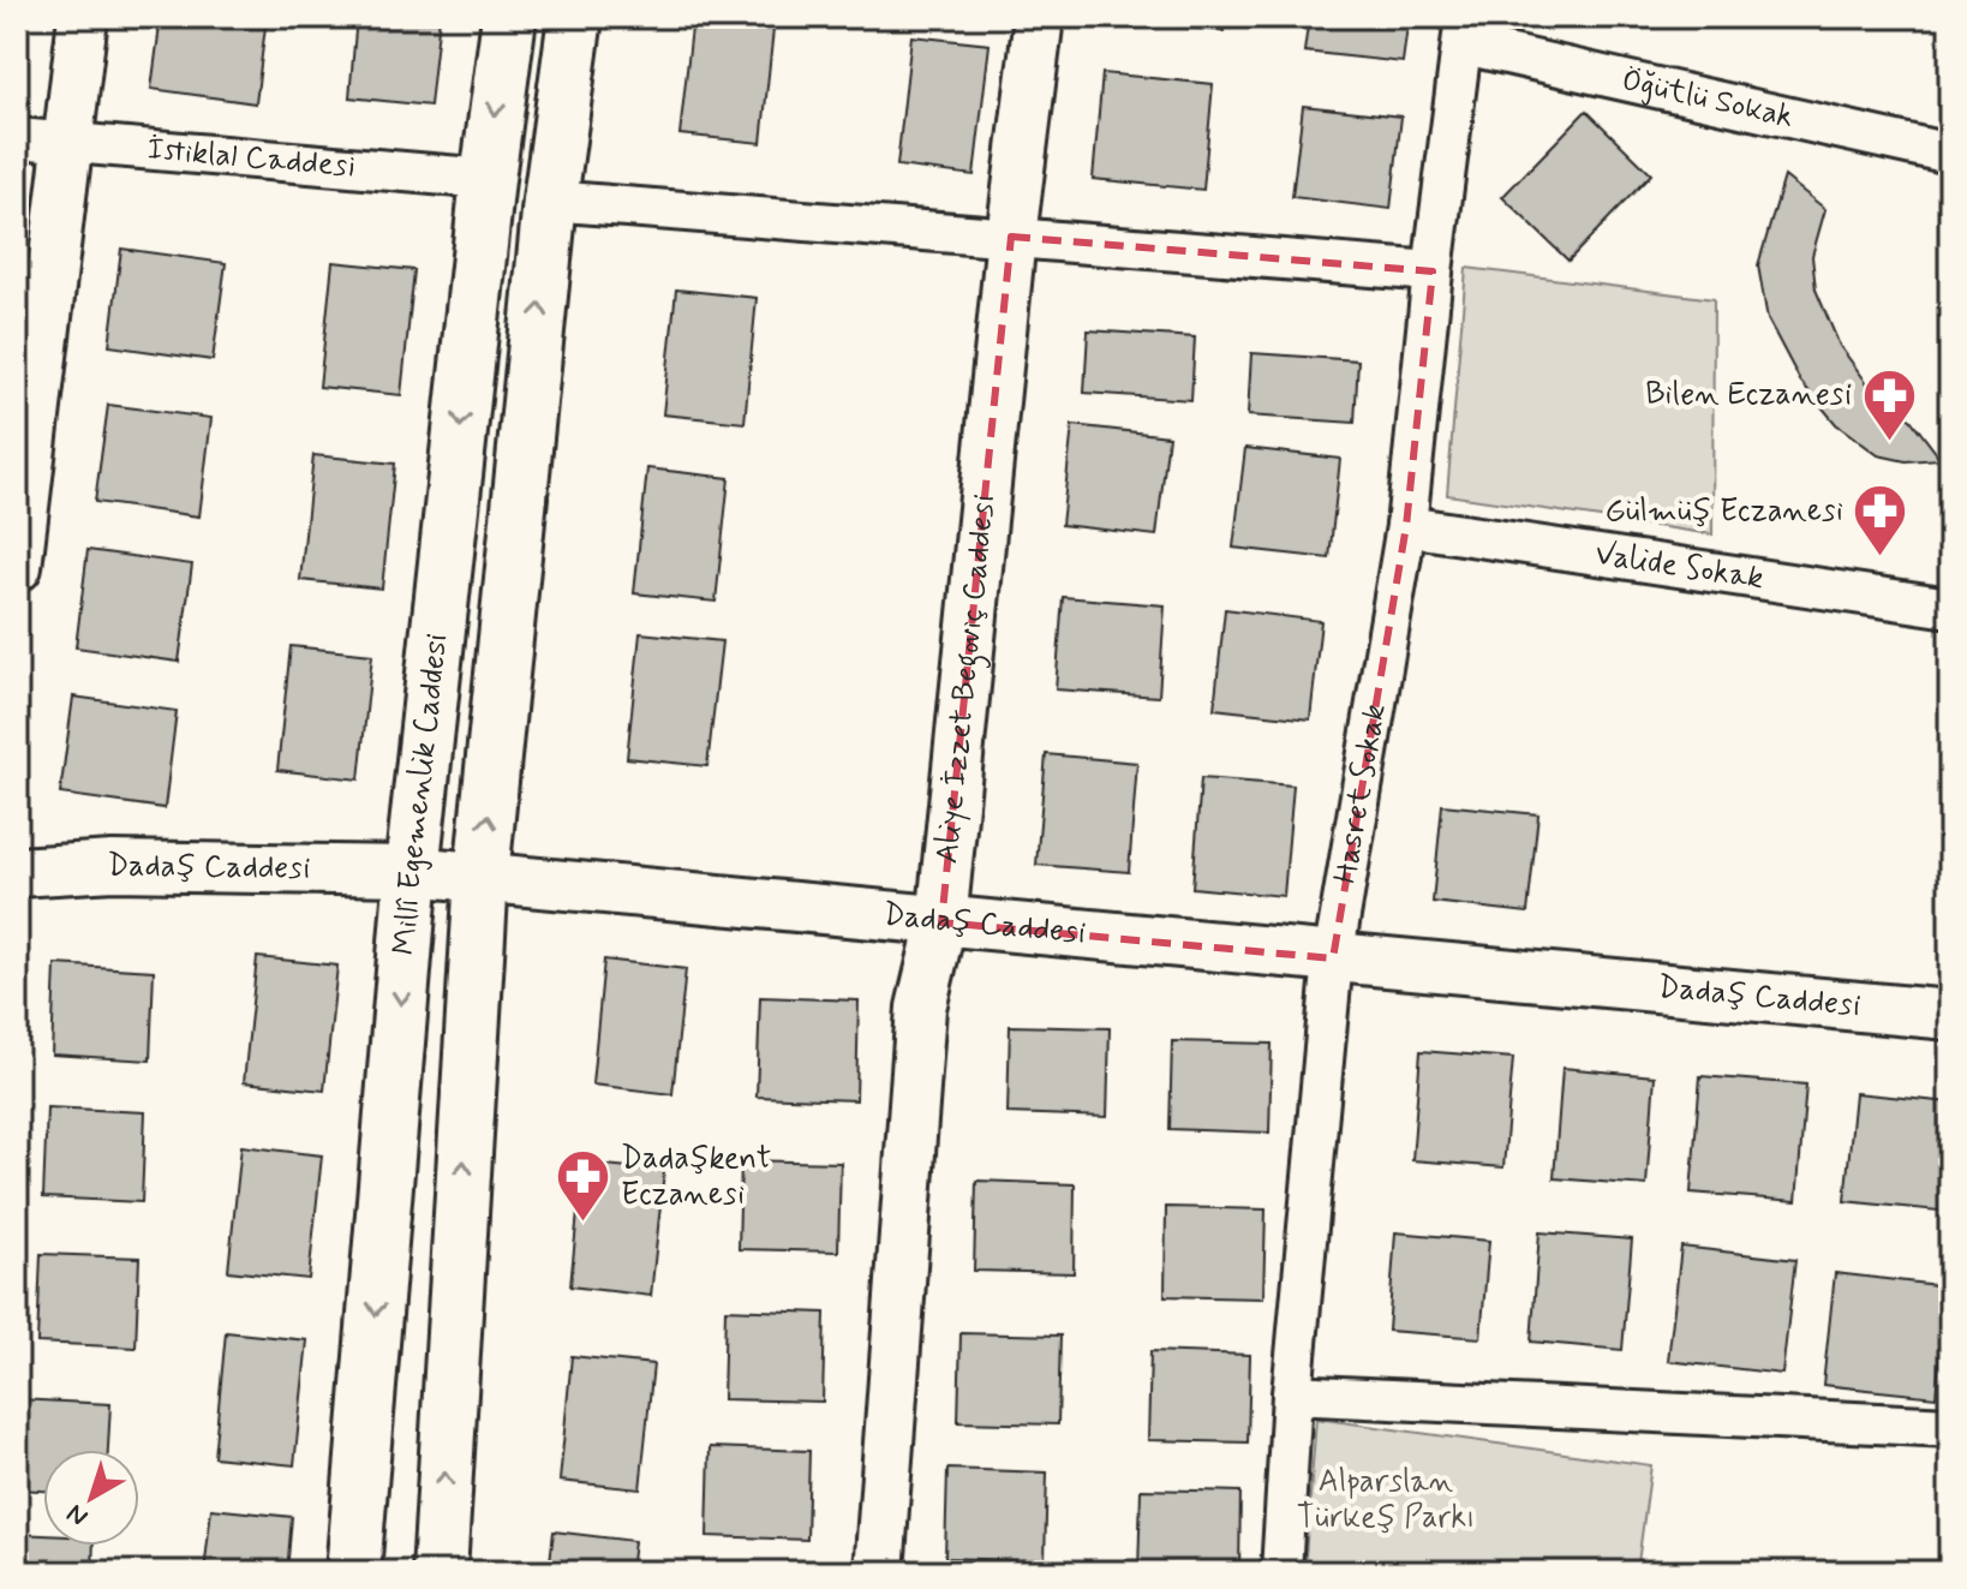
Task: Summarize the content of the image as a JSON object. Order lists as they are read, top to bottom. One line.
{"streets":{"main road":["Millî Egemenlik Caddesi"],"street":["Öğütlü Sokak","İstiklal Caddesi","Valide Sokak","Aliye İzzet Begoviç Caddesi","Hasret Sokak","Dadaş Caddesi"]},"crossings":[["Öğütlü Sokak","Hasret Sokak"],["İstiklal Caddesi","Millî Egemenlik Caddesi"],["Valide Sokak","Hasret Sokak"],["Aliye İzzet Begoviç Caddesi","Dadaş Caddesi"],["Hasret Sokak","Dadaş Caddesi"],["Millî Egemenlik Caddesi","Dadaş Caddesi"]],"parks":["Alparslan Türkeş Parkı"],"places":{"pharmacy":["Bilen Eczanesi","Gülmüş Eczanesi","Dadaşkent Eczanesi"]},"north":"bottom left"}
